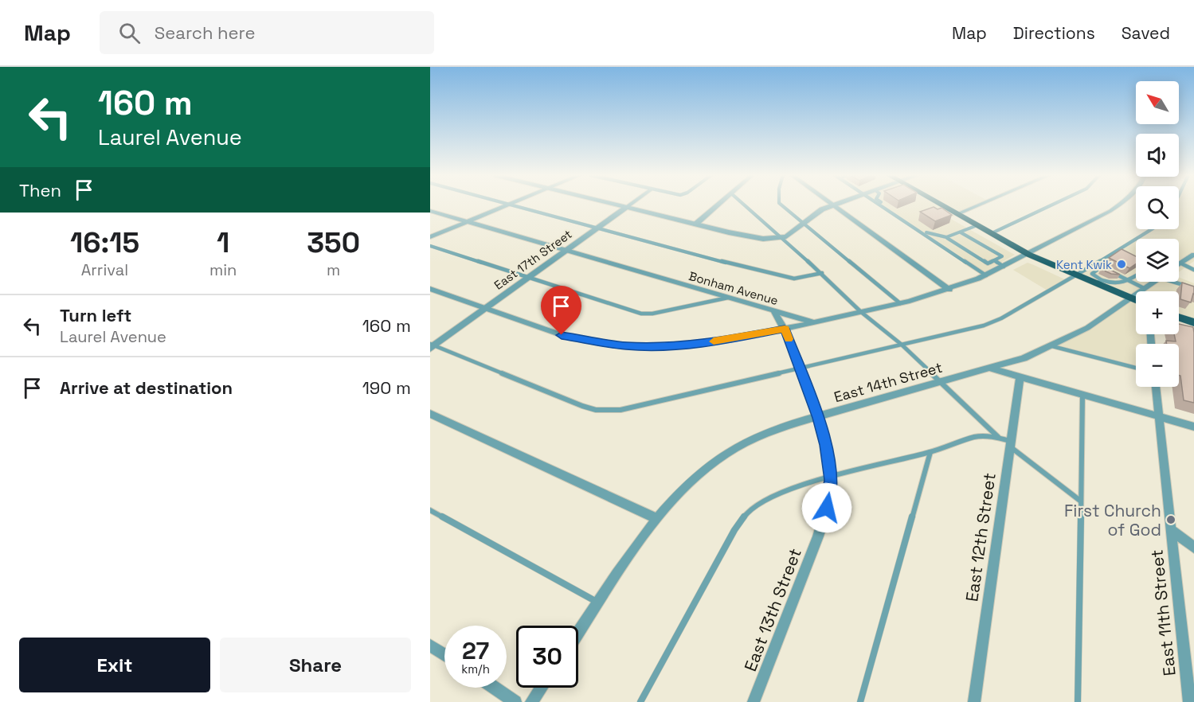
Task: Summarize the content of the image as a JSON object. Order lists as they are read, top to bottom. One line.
{"streets":{"street":["East 17th Street","Bonham Avenue","East 14th Street","East 12th Street","East 13th Street","East 11th Street"]},"crossings":[["East 17th Street","Bonham Avenue"],["Bonham Avenue","East 13th Street"],["East 14th Street","East 13th Street"]],"places":["Kent Kwik","First Church of God"],"north":"top left","page":{"header":"Map","search":"Search here","nav":["Map","Directions","Saved"],"turn":["160 m","Laurel Avenue"],"map_buttons":["+","−"],"then":"Then","eta":["16:15","Arrival","1","min","350","m"],"list":[{"name":"Turn left","note":"Laurel Avenue","value":"160 m"},{"name":"Arrive at destination","value":"190 m"}],"speed":"27 km/h","limit":"30","buttons":["Exit","Share"]}}
